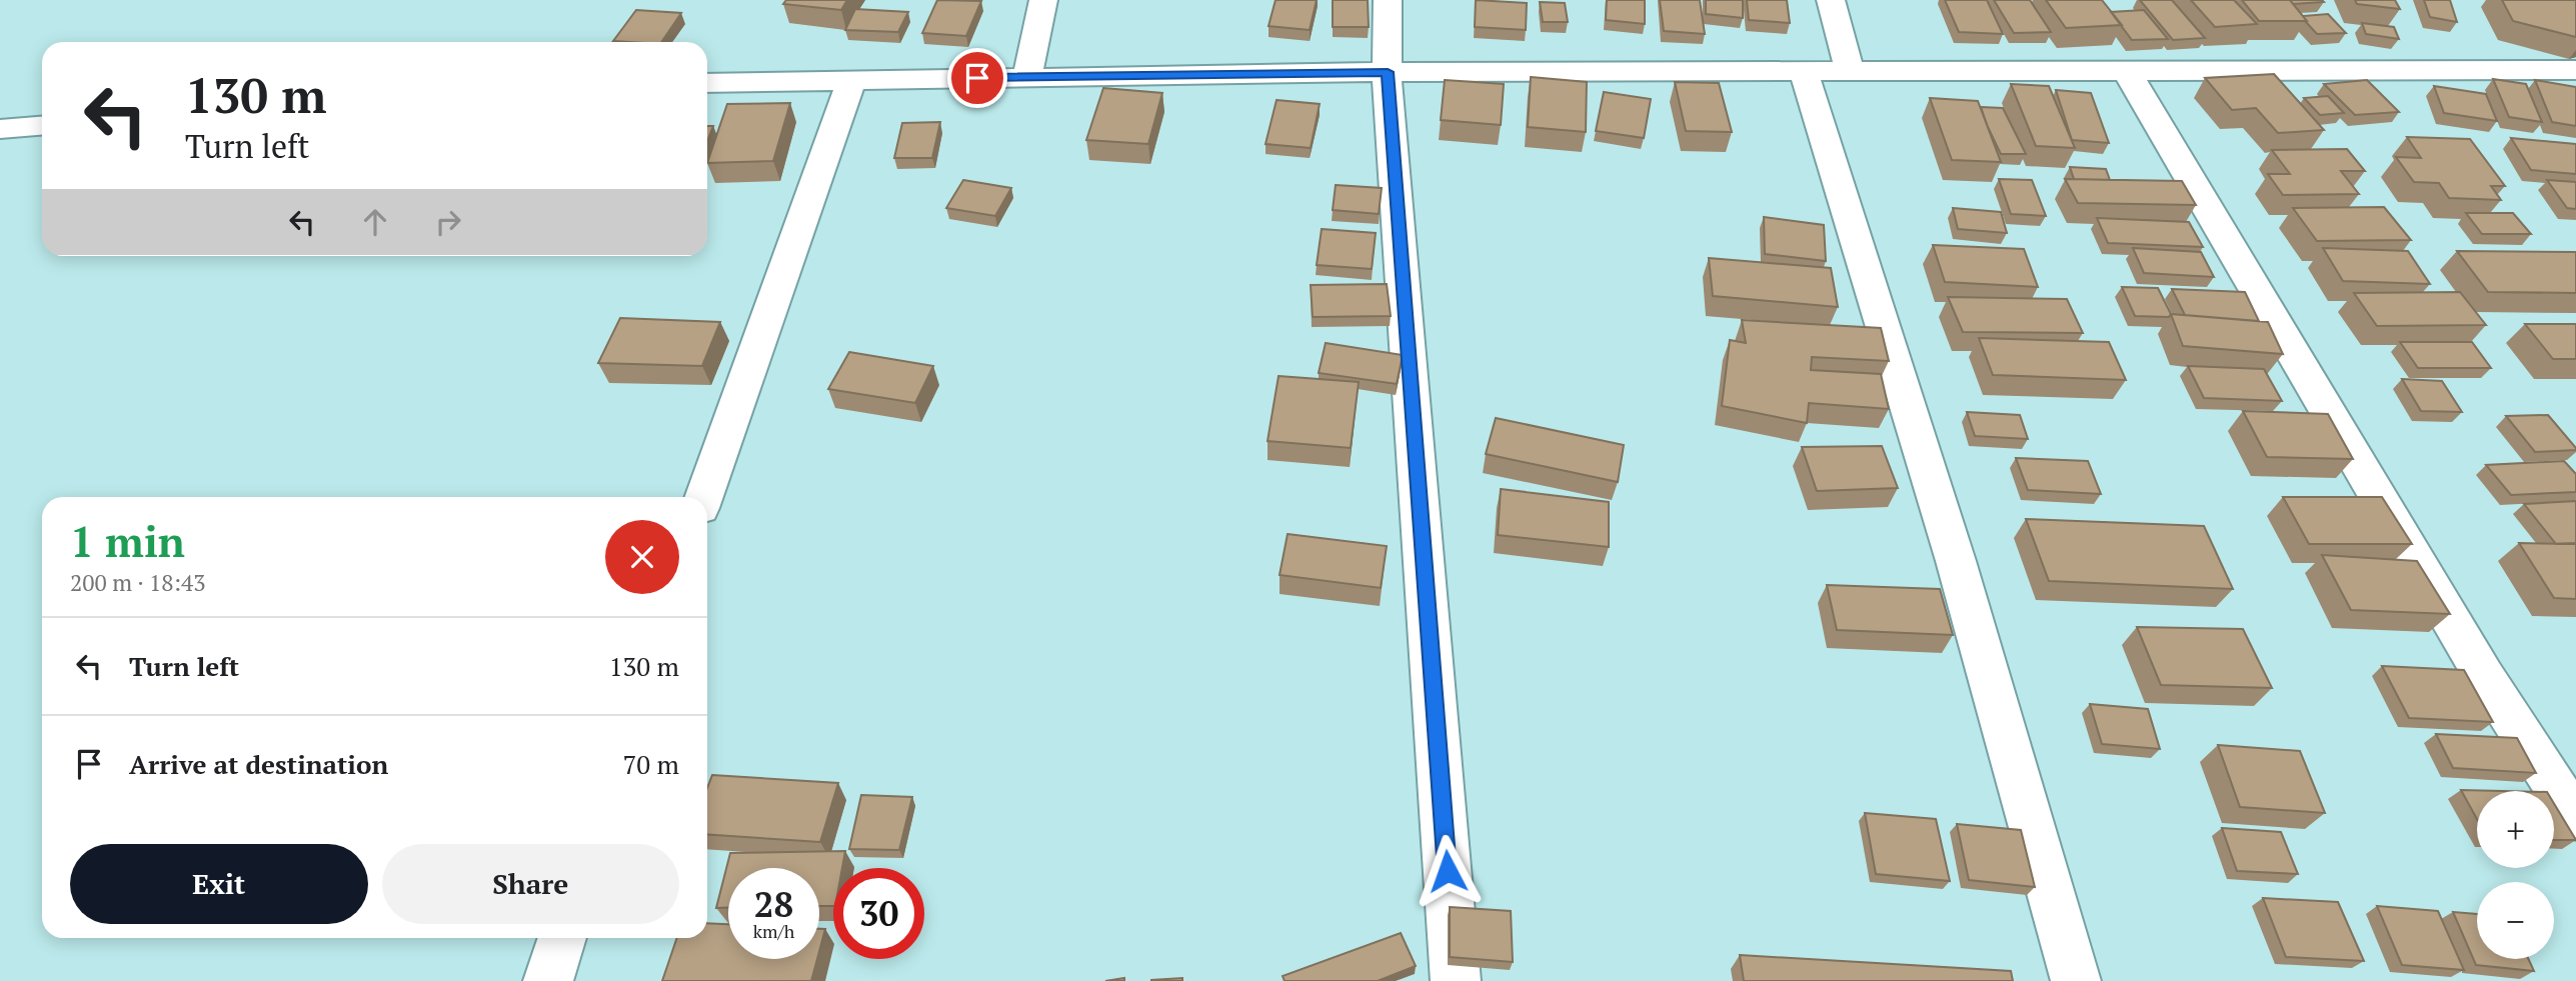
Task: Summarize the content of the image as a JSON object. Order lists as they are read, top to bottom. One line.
{"page":{"turn":["130 m","Turn left"],"heading":["1 min","200 m · 18:43"],"list":[{"name":"Turn left","value":"130 m"},{"name":"Arrive at destination","value":"70 m"}],"map_buttons":["+","−"],"buttons":["Exit","Share"],"speed":"28 km/h","limit":"30"}}
